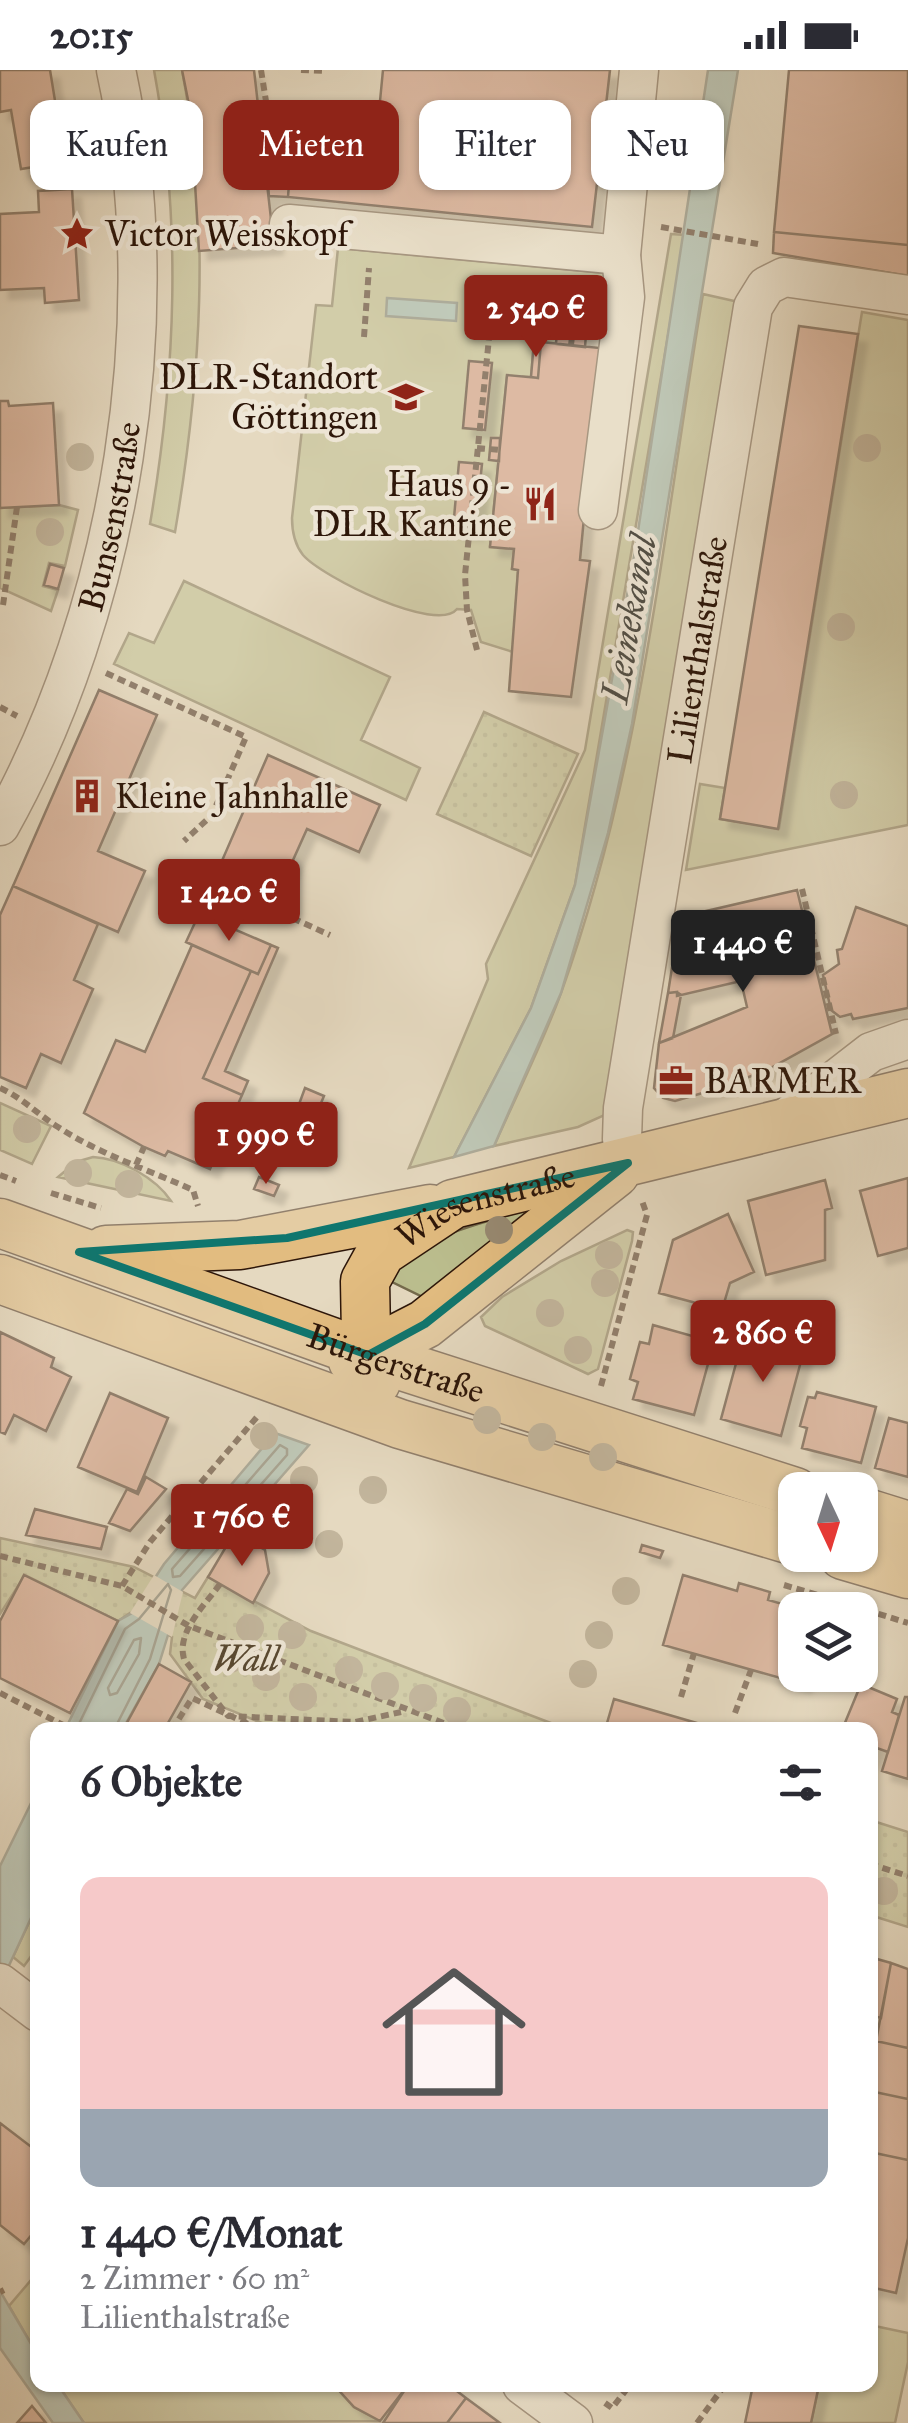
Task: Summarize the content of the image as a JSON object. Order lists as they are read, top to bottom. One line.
{"streets":{"main road":["Wiesenstraße","Bürgerstraße"],"street":["Bunsenstraße","Lilienthalstraße"]},"crossings":[["Lilienthalstraße","Wiesenstraße"],["Wiesenstraße","Bürgerstraße"]],"water":["Leinekanal"],"parks":["Wall"],"places":{"place":["Victor Weisskopf"],"school or university":["DLR-Standort Göttingen"],"restaurant":["Haus 9 - DLR Kantine"],"building":["Kleine Jahnhalle"],"office":["BARMER"]},"north":"bottom","page":{"status":"20:15","chip":["Kaufen","Mieten","Filter","Neu"],"price":["2 540 €","1 420 €","1 440 €","1 990 €","2 860 €","1 760 €"],"heading":"6 Objekte","list":[{"name":"1 440 €/Monat","note":"2 Zimmer · 60 m² · Lilienthalstraße"}]}}
